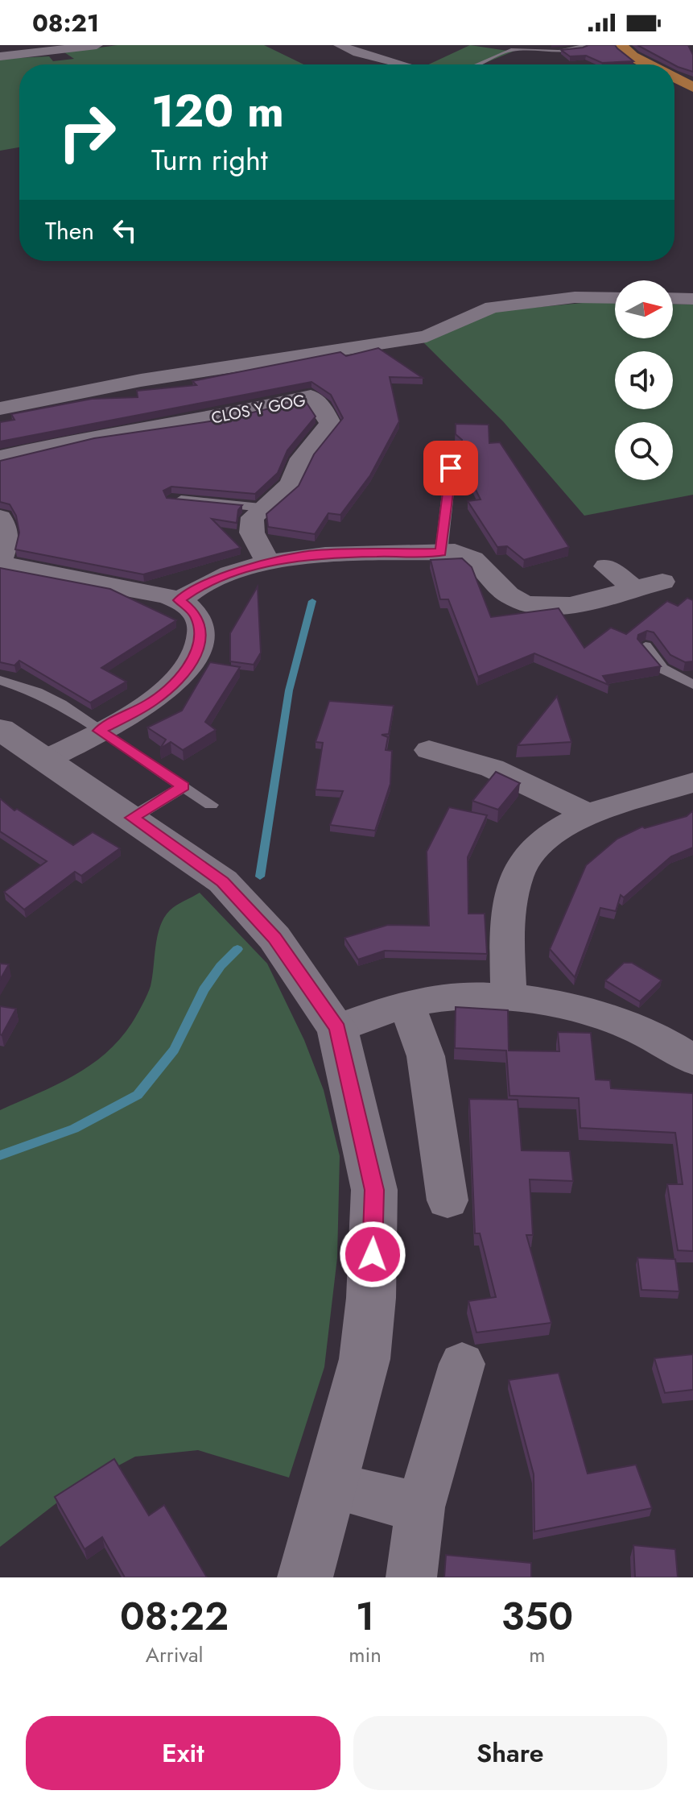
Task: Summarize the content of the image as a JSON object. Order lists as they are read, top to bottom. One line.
{"streets":{"street":["CLOS Y GOG"]},"north":"right","page":{"status":"08:21","turn":["120 m","Turn right"],"then":"Then","eta":["08:22","Arrival","1","min","350","m"],"buttons":["Exit","Share"]}}
